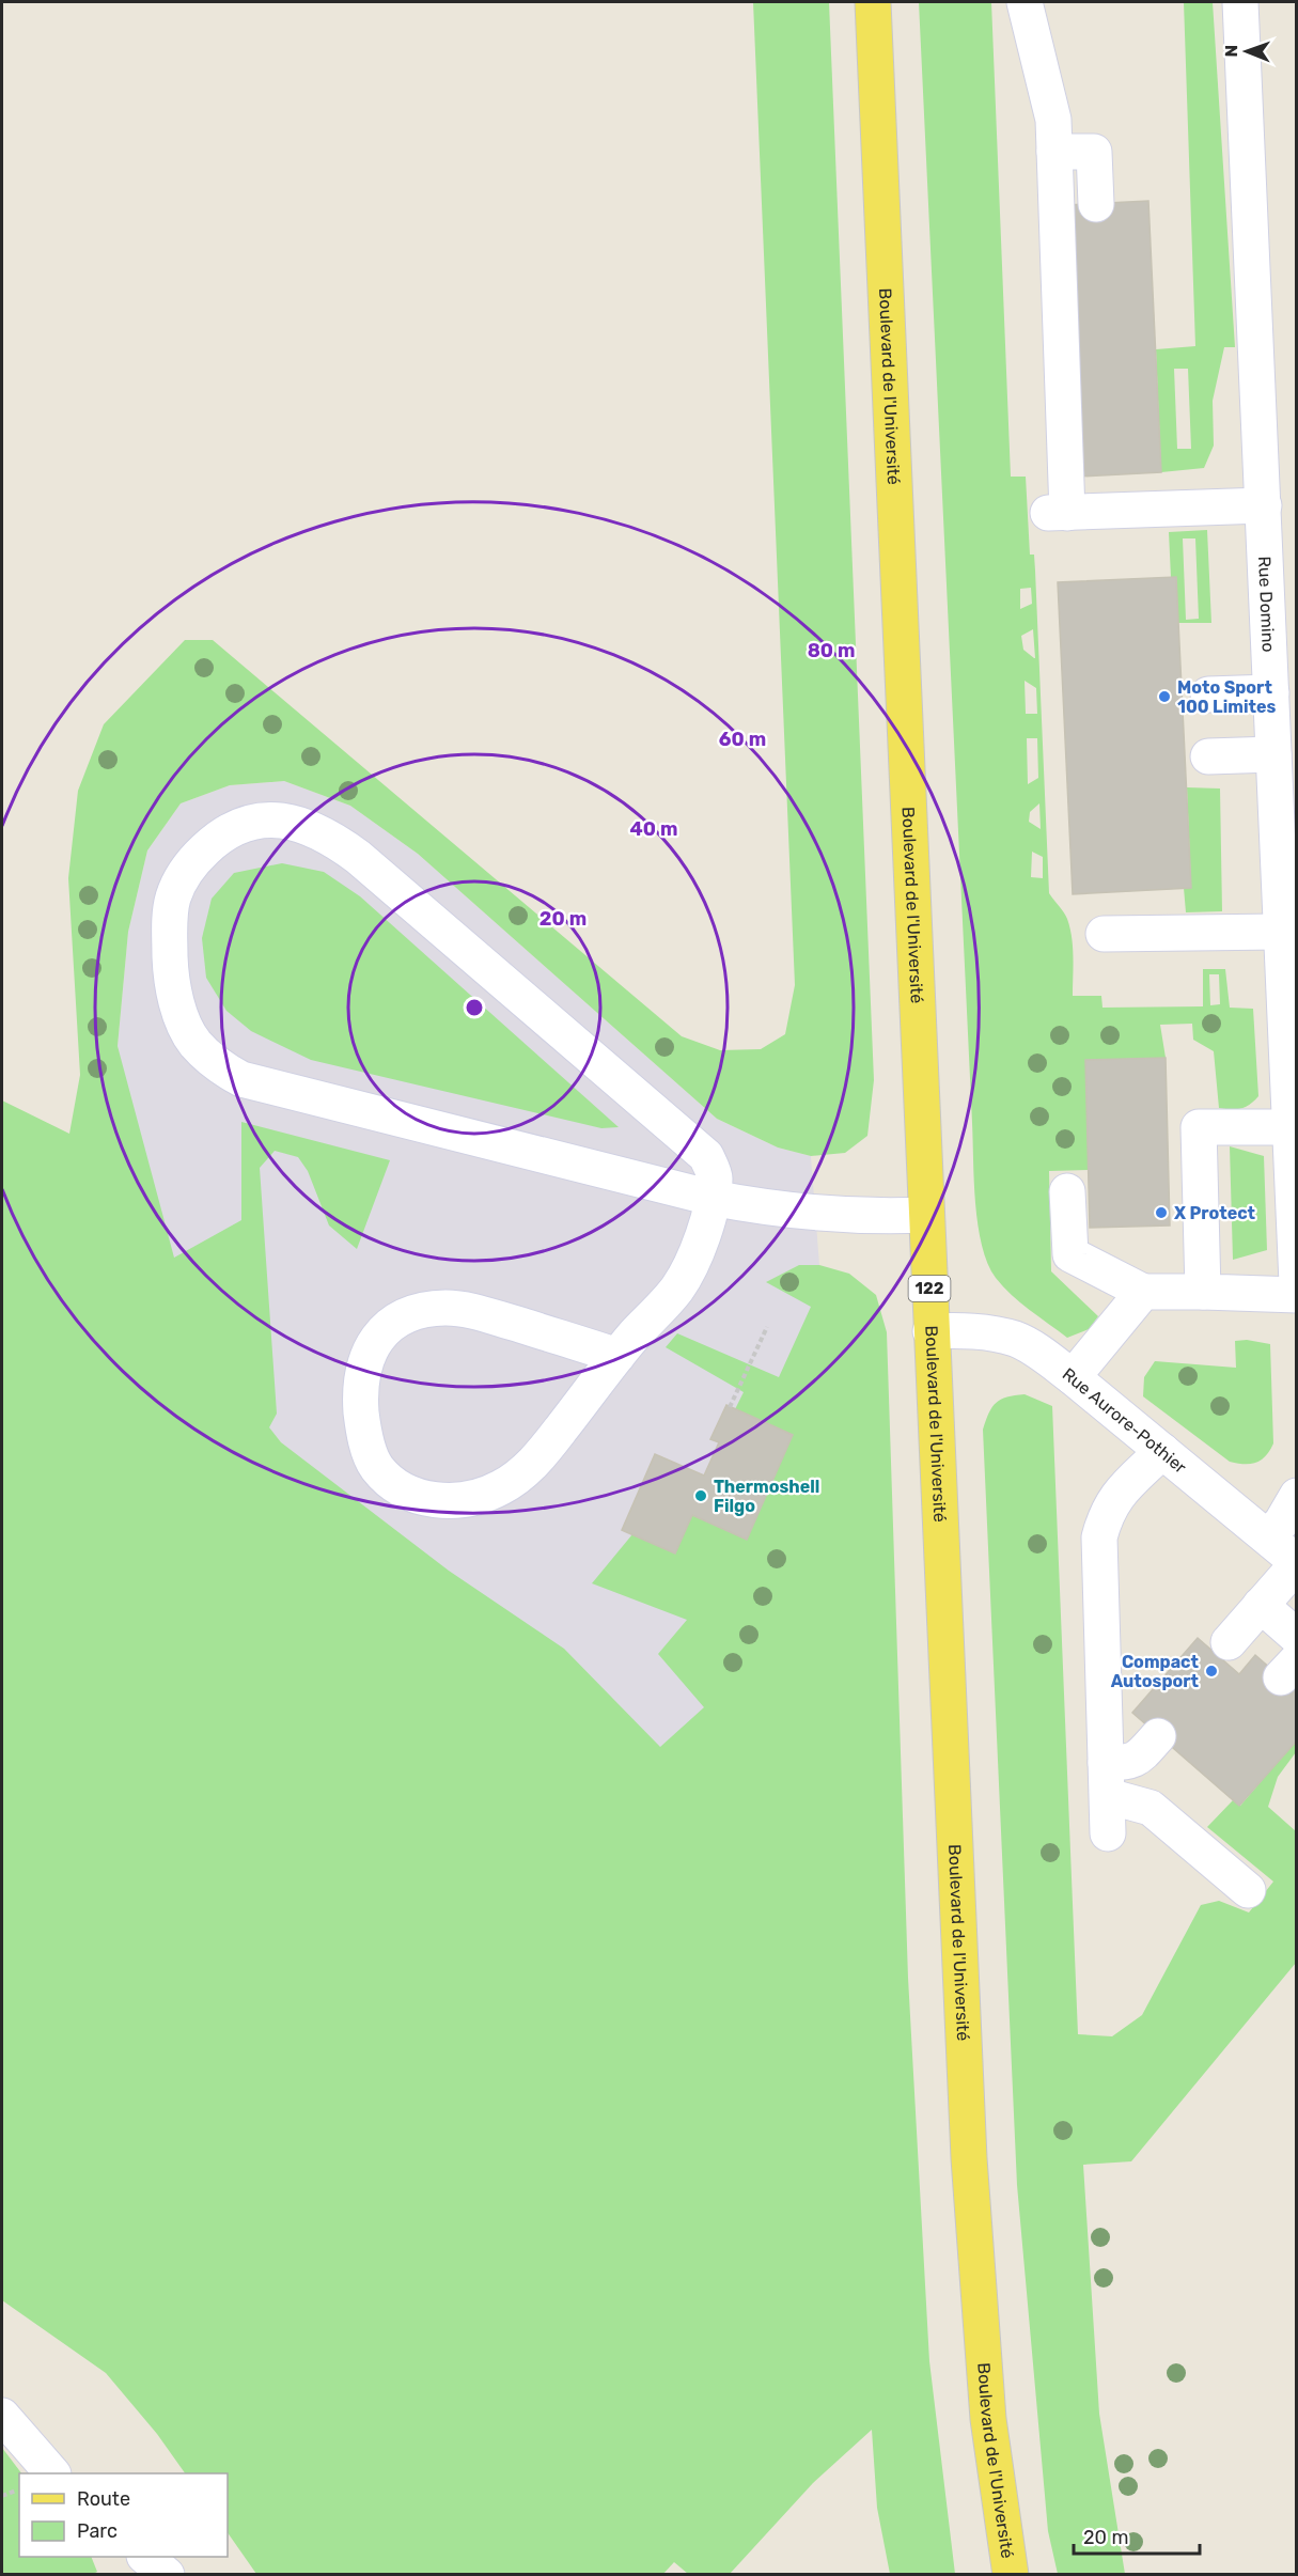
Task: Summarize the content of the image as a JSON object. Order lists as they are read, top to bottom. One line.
{"streets":{"main road":["Boulevard de l'Université","122"],"street":["Rue Domino","Rue Aurore-Pothier"]},"crossings":[["Boulevard de l'Université","Rue Aurore-Pothier"]],"places":["Moto Sport 100 Limites","X Protect","Thermoshell Filgo","Compact Autosport"],"legend":["Route","Parc"],"scale_bar":"20 m","north":"left","rings":["80 m","60 m","40 m","20 m"]}
